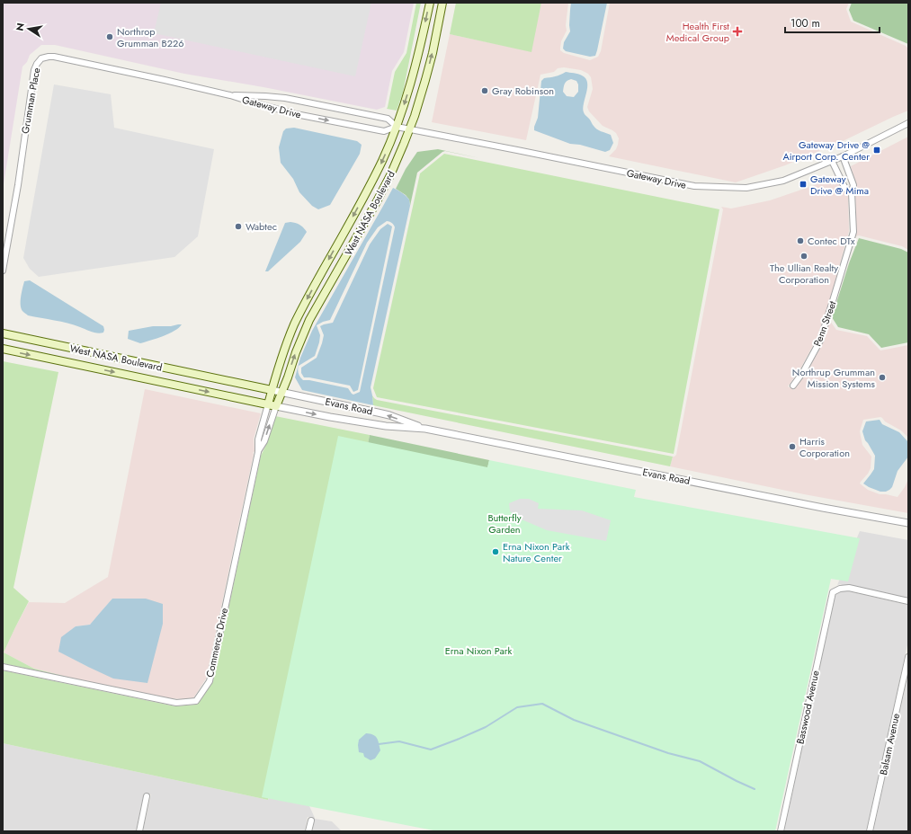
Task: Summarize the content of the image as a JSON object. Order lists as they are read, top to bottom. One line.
{"streets":{"main road":["West NASA Boulevard"],"street":["Grumman Place","Gateway Drive","Penn Street","Evans Road","Commerce Drive","Basswood Avenue","Balsam Avenue"]},"crossings":[["Grumman Place","Gateway Drive"],["Gateway Drive","West NASA Boulevard"],["Gateway Drive","Penn Street"],["West NASA Boulevard","Evans Road"],["West NASA Boulevard","Commerce Drive"],["Evans Road","Commerce Drive"]],"parks":["Butterfly Garden","Erna Nixon Park"],"places":{"health":["Health First Medical Group"],"other":["Northrop Grumman B226","Gray Robinson","Wabtec","Contec DTx","The Ullian Realty Corporation","Northrup Grumman Mission Systems","Harris Corporation","Erna Nixon Park Nature Center"],"transit":["Gateway Drive @ Airport Corp. Center","Gateway Drive @ Mima"]},"scale_bar":"100 m","north":"left"}
